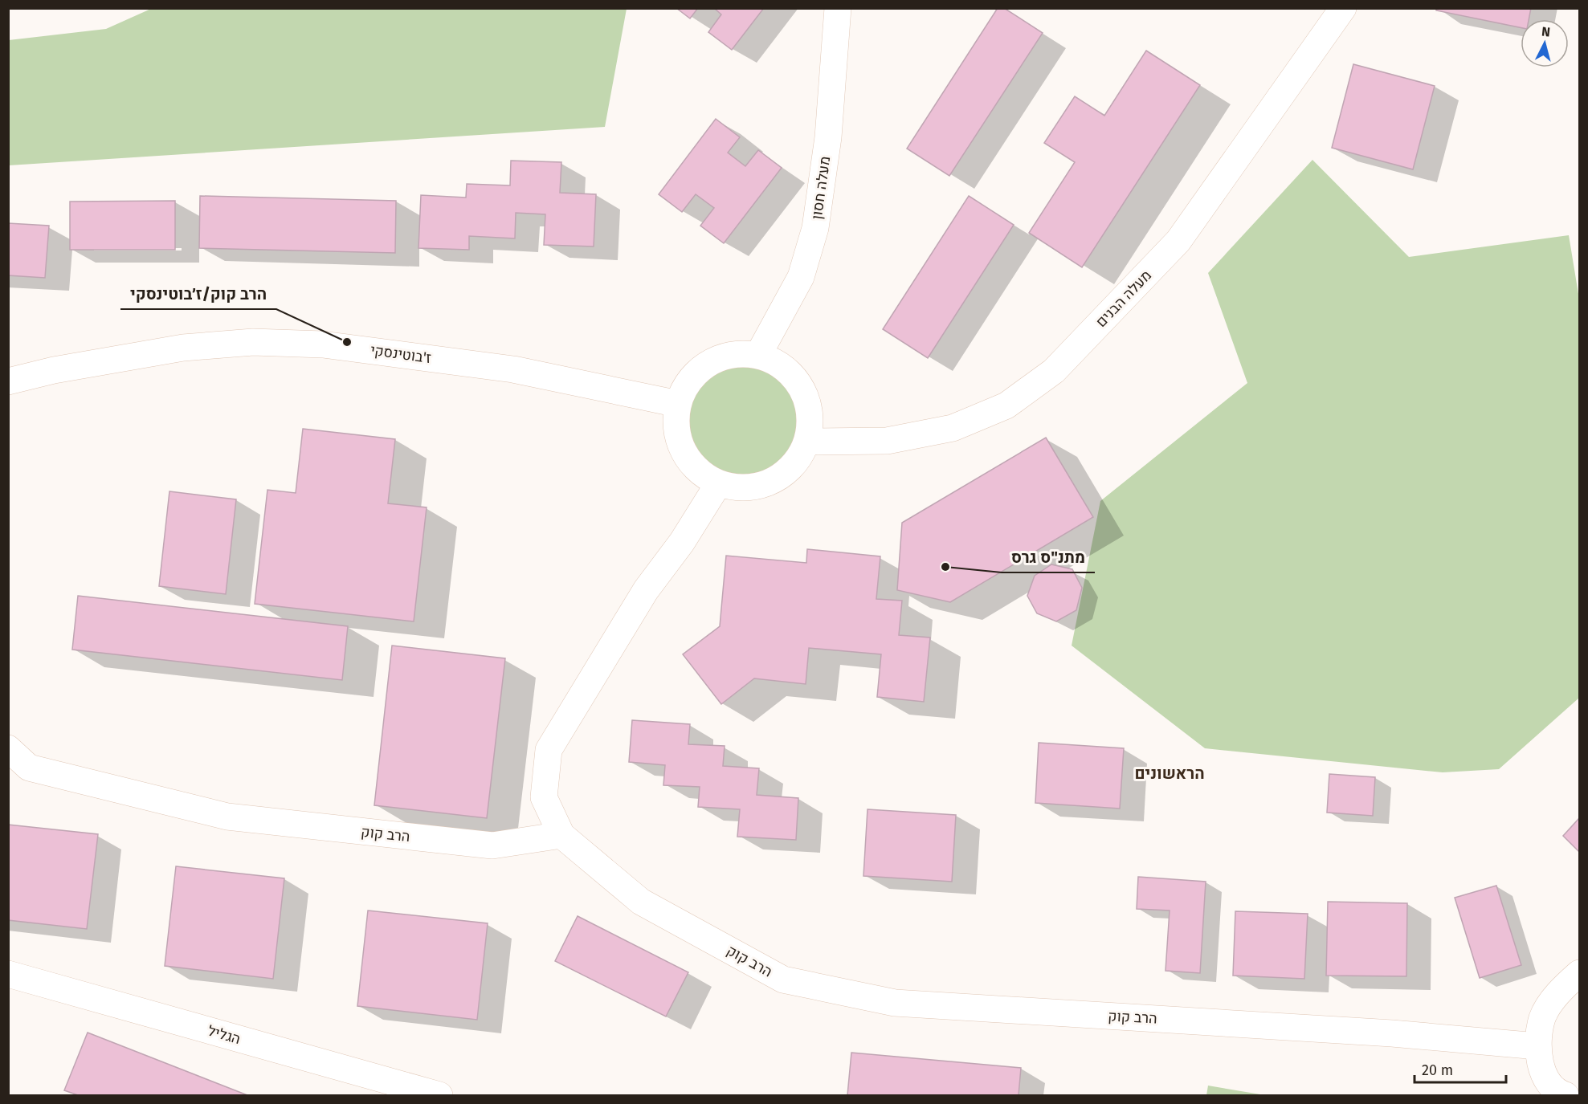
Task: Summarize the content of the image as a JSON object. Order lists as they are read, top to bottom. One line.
{"streets":{"street":["מעלה חסון","מעלה הבנים","ז'בוטינסקי","הרב קוק","הגליל"]},"crossings":[["מעלה חסון","מעלה הבנים"],["מעלה חסון","ז'בוטינסקי"],["מעלה הבנים","ז'בוטינסקי"]],"districts":["הראשונים"],"places":["הרב קוק/ז׳בוטינסקי","מתנ\"ס גרס"],"scale_bar":"20 m","north":"top"}
